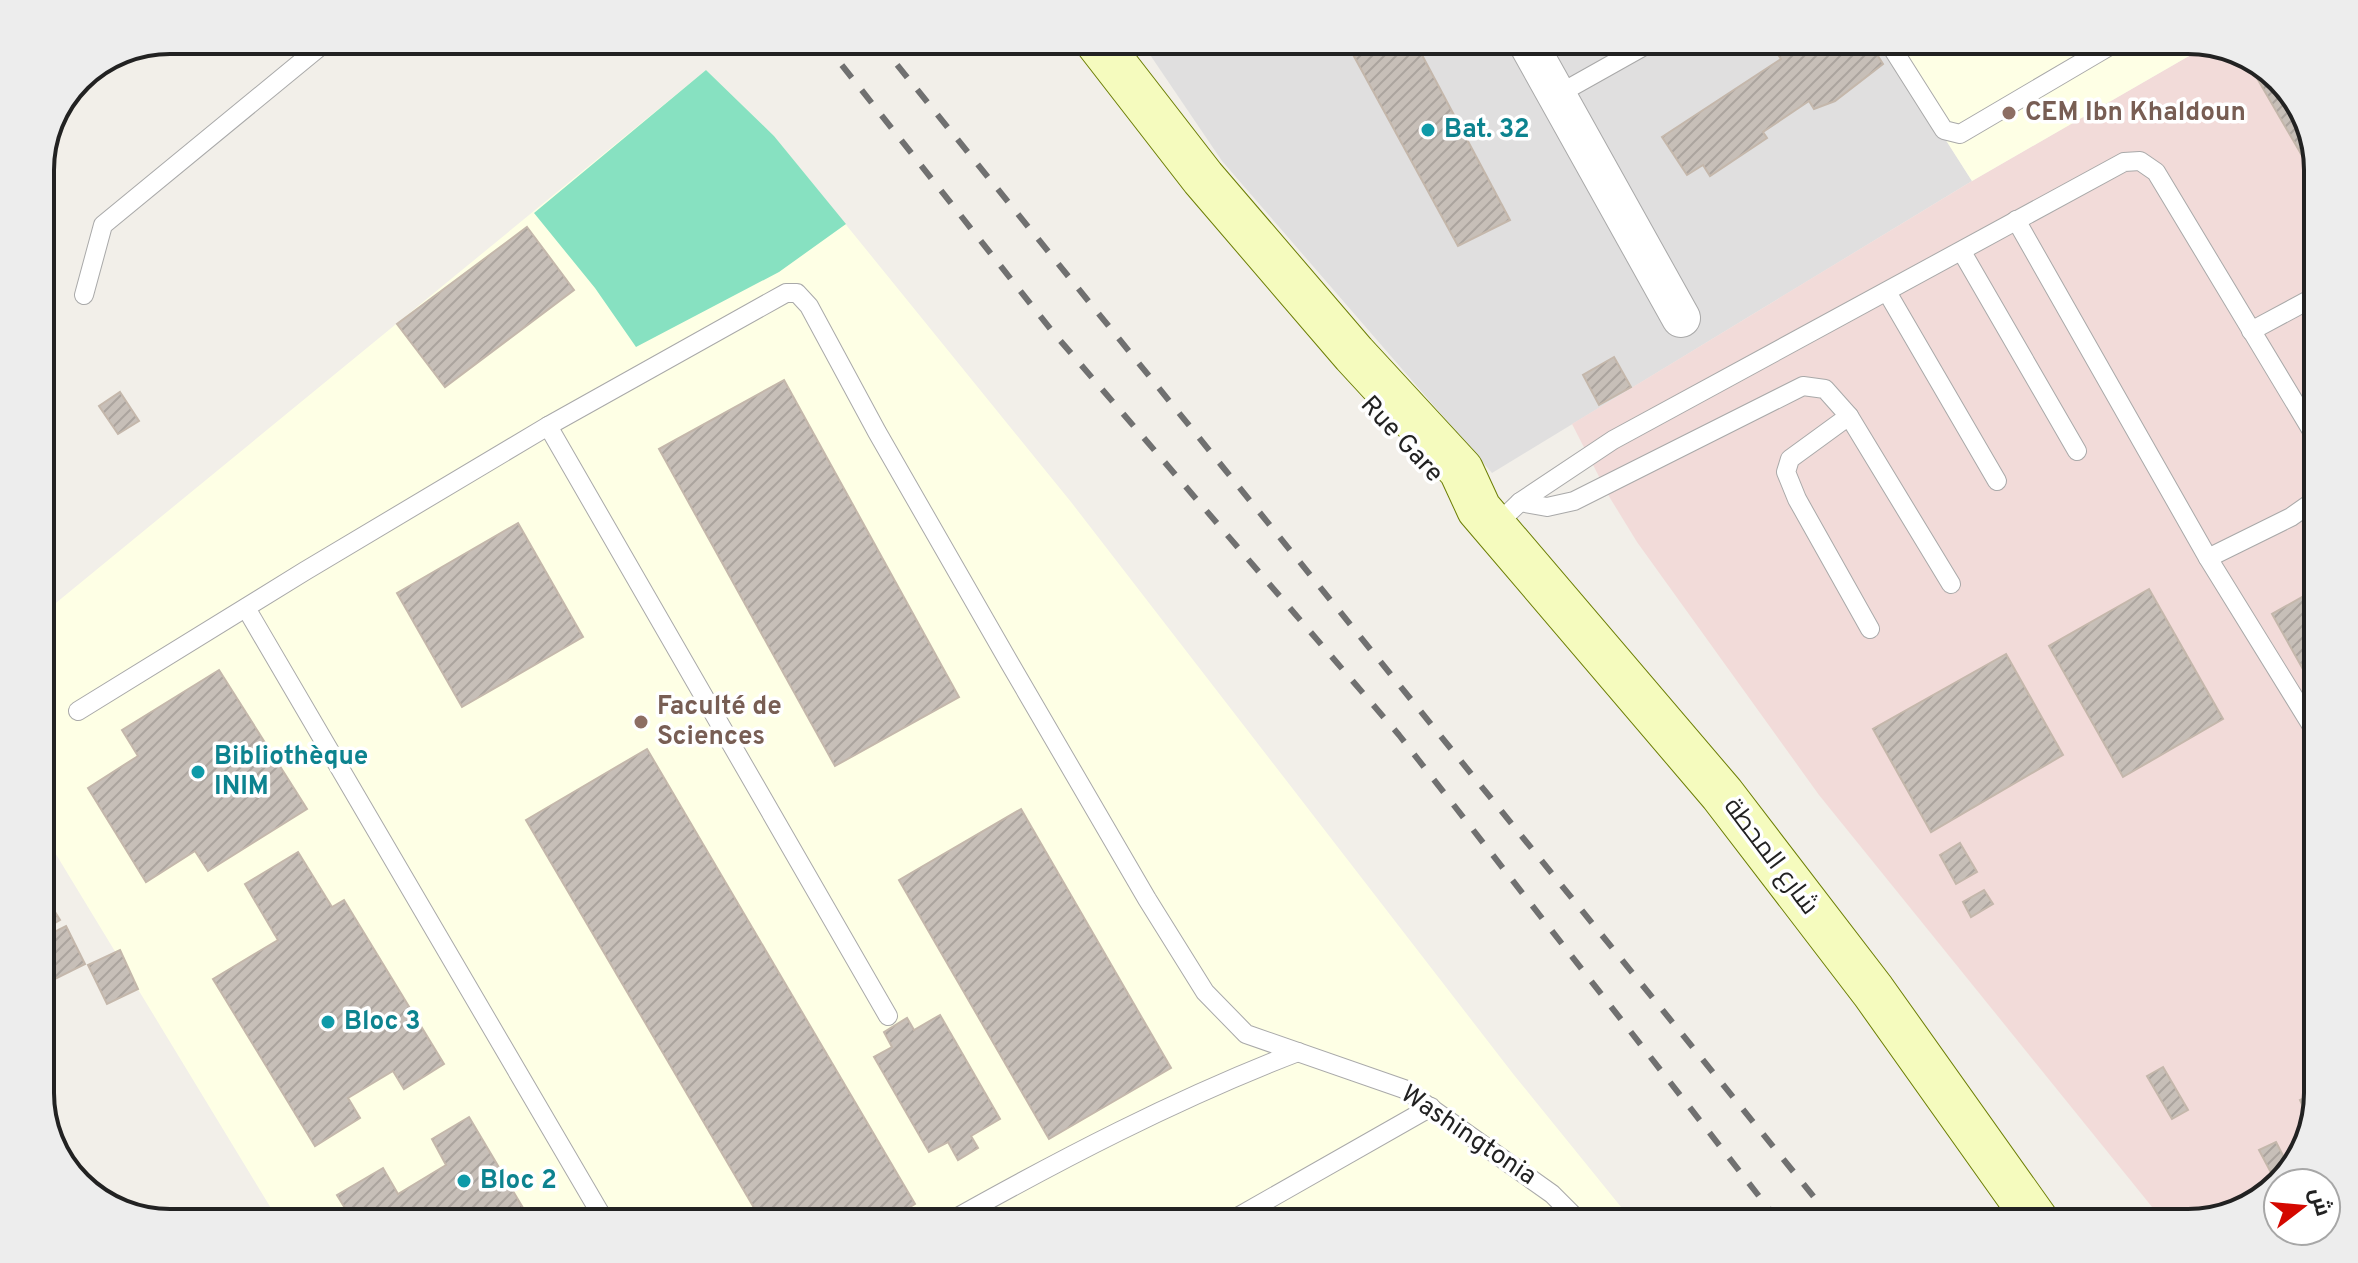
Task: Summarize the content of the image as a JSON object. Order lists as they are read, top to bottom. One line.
{"streets":{"main road":["Rue Gare","شارع المحطة"],"lane":["Washingtonia"]},"crossings":[["Rue Gare","شارع المحطة"]],"places":["CEM Ibn Khaldoun","Bat. 32","Faculté de Sciences","Bibliothèque INIM","Bloc 3","Bloc 2"],"north":"right"}
